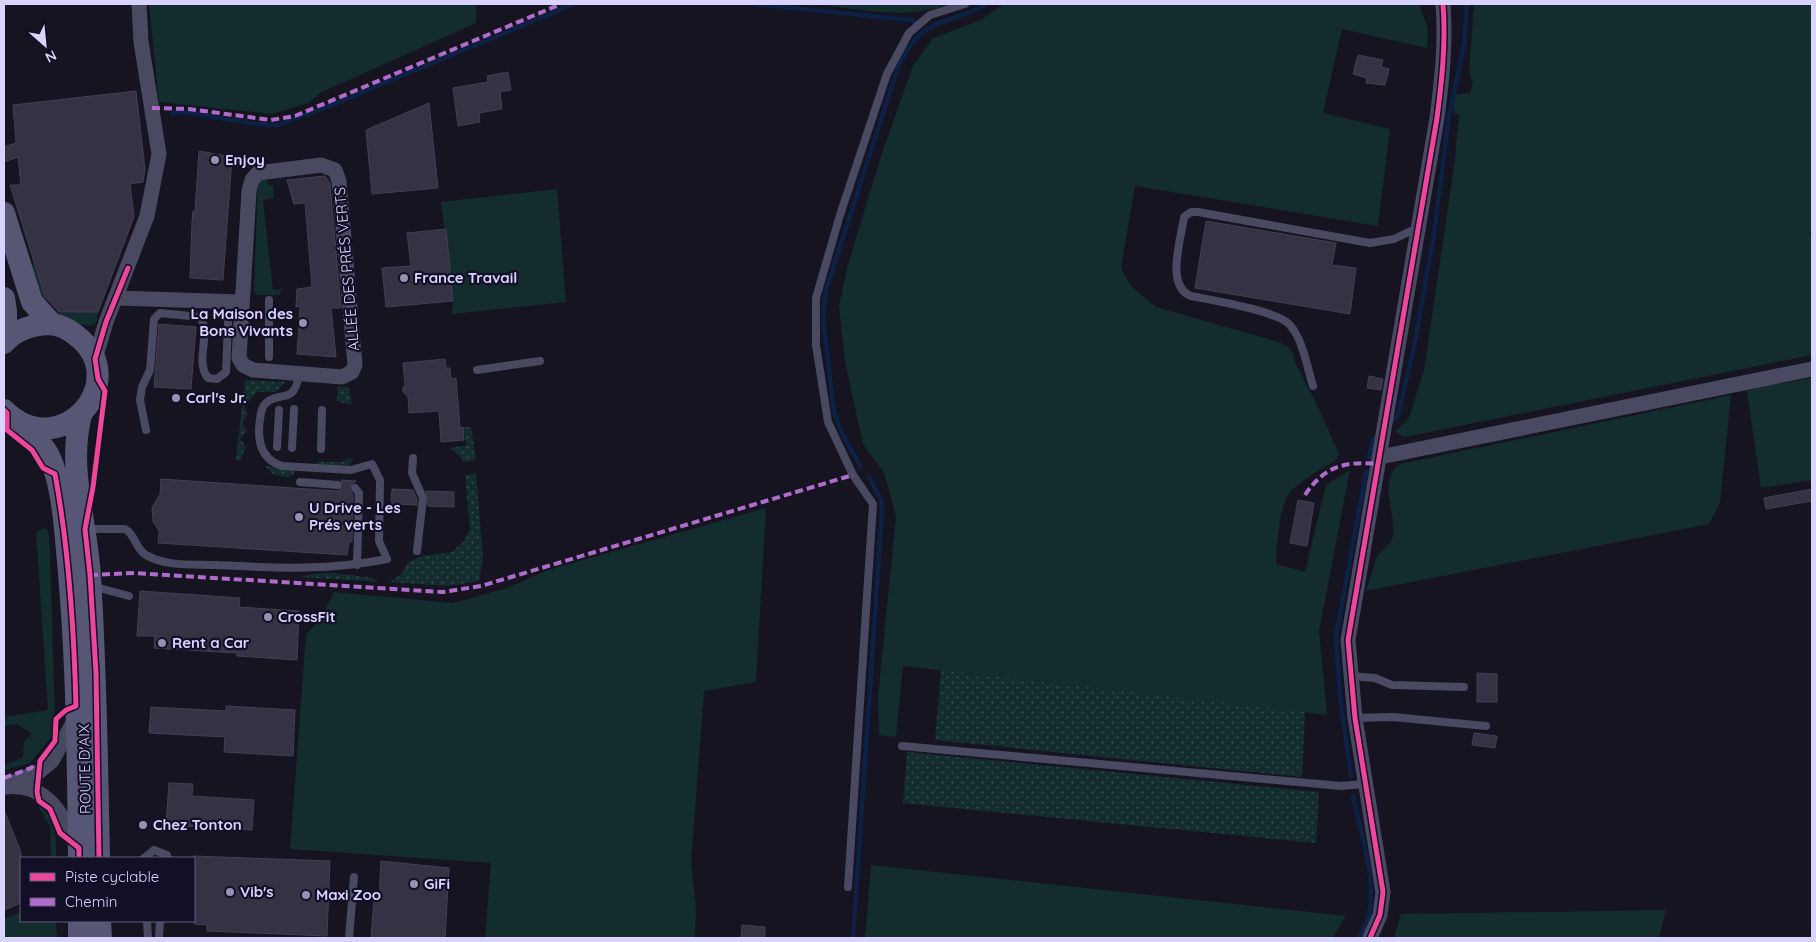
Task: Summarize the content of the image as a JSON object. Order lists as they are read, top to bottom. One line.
{"streets":{"main road":["ROUTE D'AIX"],"street":["ALLÉE DES PRÉS VERTS"]},"places":["Enjoy","France Travail","La Maison des Bons Vivants","Carl's Jr.","U Drive - Les Prés verts","CrossFit","Rent a Car","Chez Tonton","GiFi","Vib's","Maxi Zoo"],"legend":["Piste cyclable","Chemin"],"north":"bottom right"}
